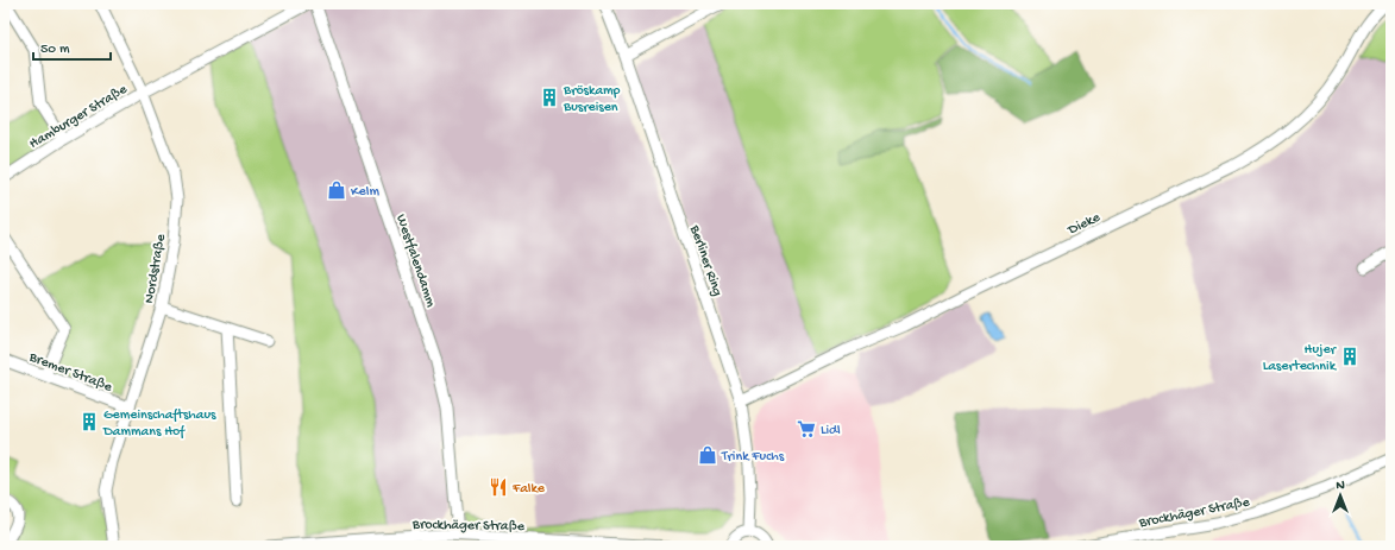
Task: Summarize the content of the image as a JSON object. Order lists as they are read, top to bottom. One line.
{"streets":{"street":["Hamburger Straße","Dieke","Westfalendamm","Berliner Ring","Nordstraße","Bremer Straße","Brockhäger Straße"]},"crossings":[["Hamburger Straße","Nordstraße"],["Dieke","Berliner Ring"],["Westfalendamm","Brockhäger Straße"],["Nordstraße","Bremer Straße"]],"places":{"building":["Bröskamp Busreisen","Hujer Lasertechnik","Gemeinschaftshaus Dammans Hof"],"shop":["Kelm","Trink Fuchs"],"supermarket":["Lidl"],"restaurant":["Falke"]},"scale_bar":"50 m","north":"top"}
